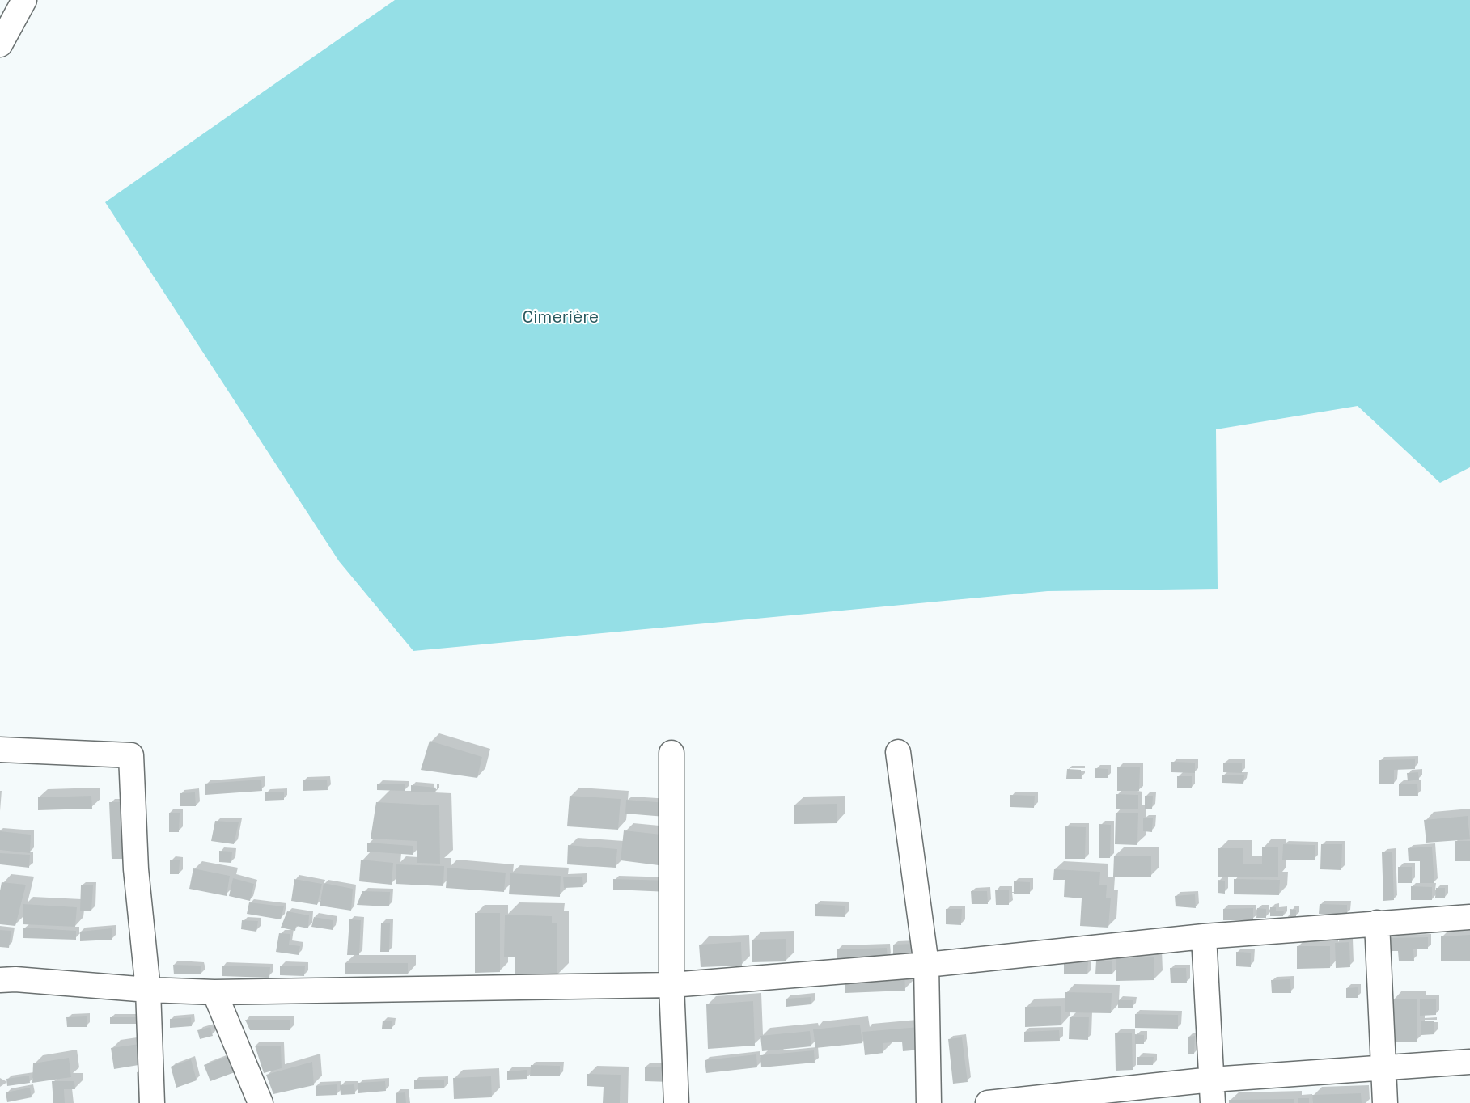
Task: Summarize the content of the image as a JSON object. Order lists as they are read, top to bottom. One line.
{"parks":["Cimerière"]}
